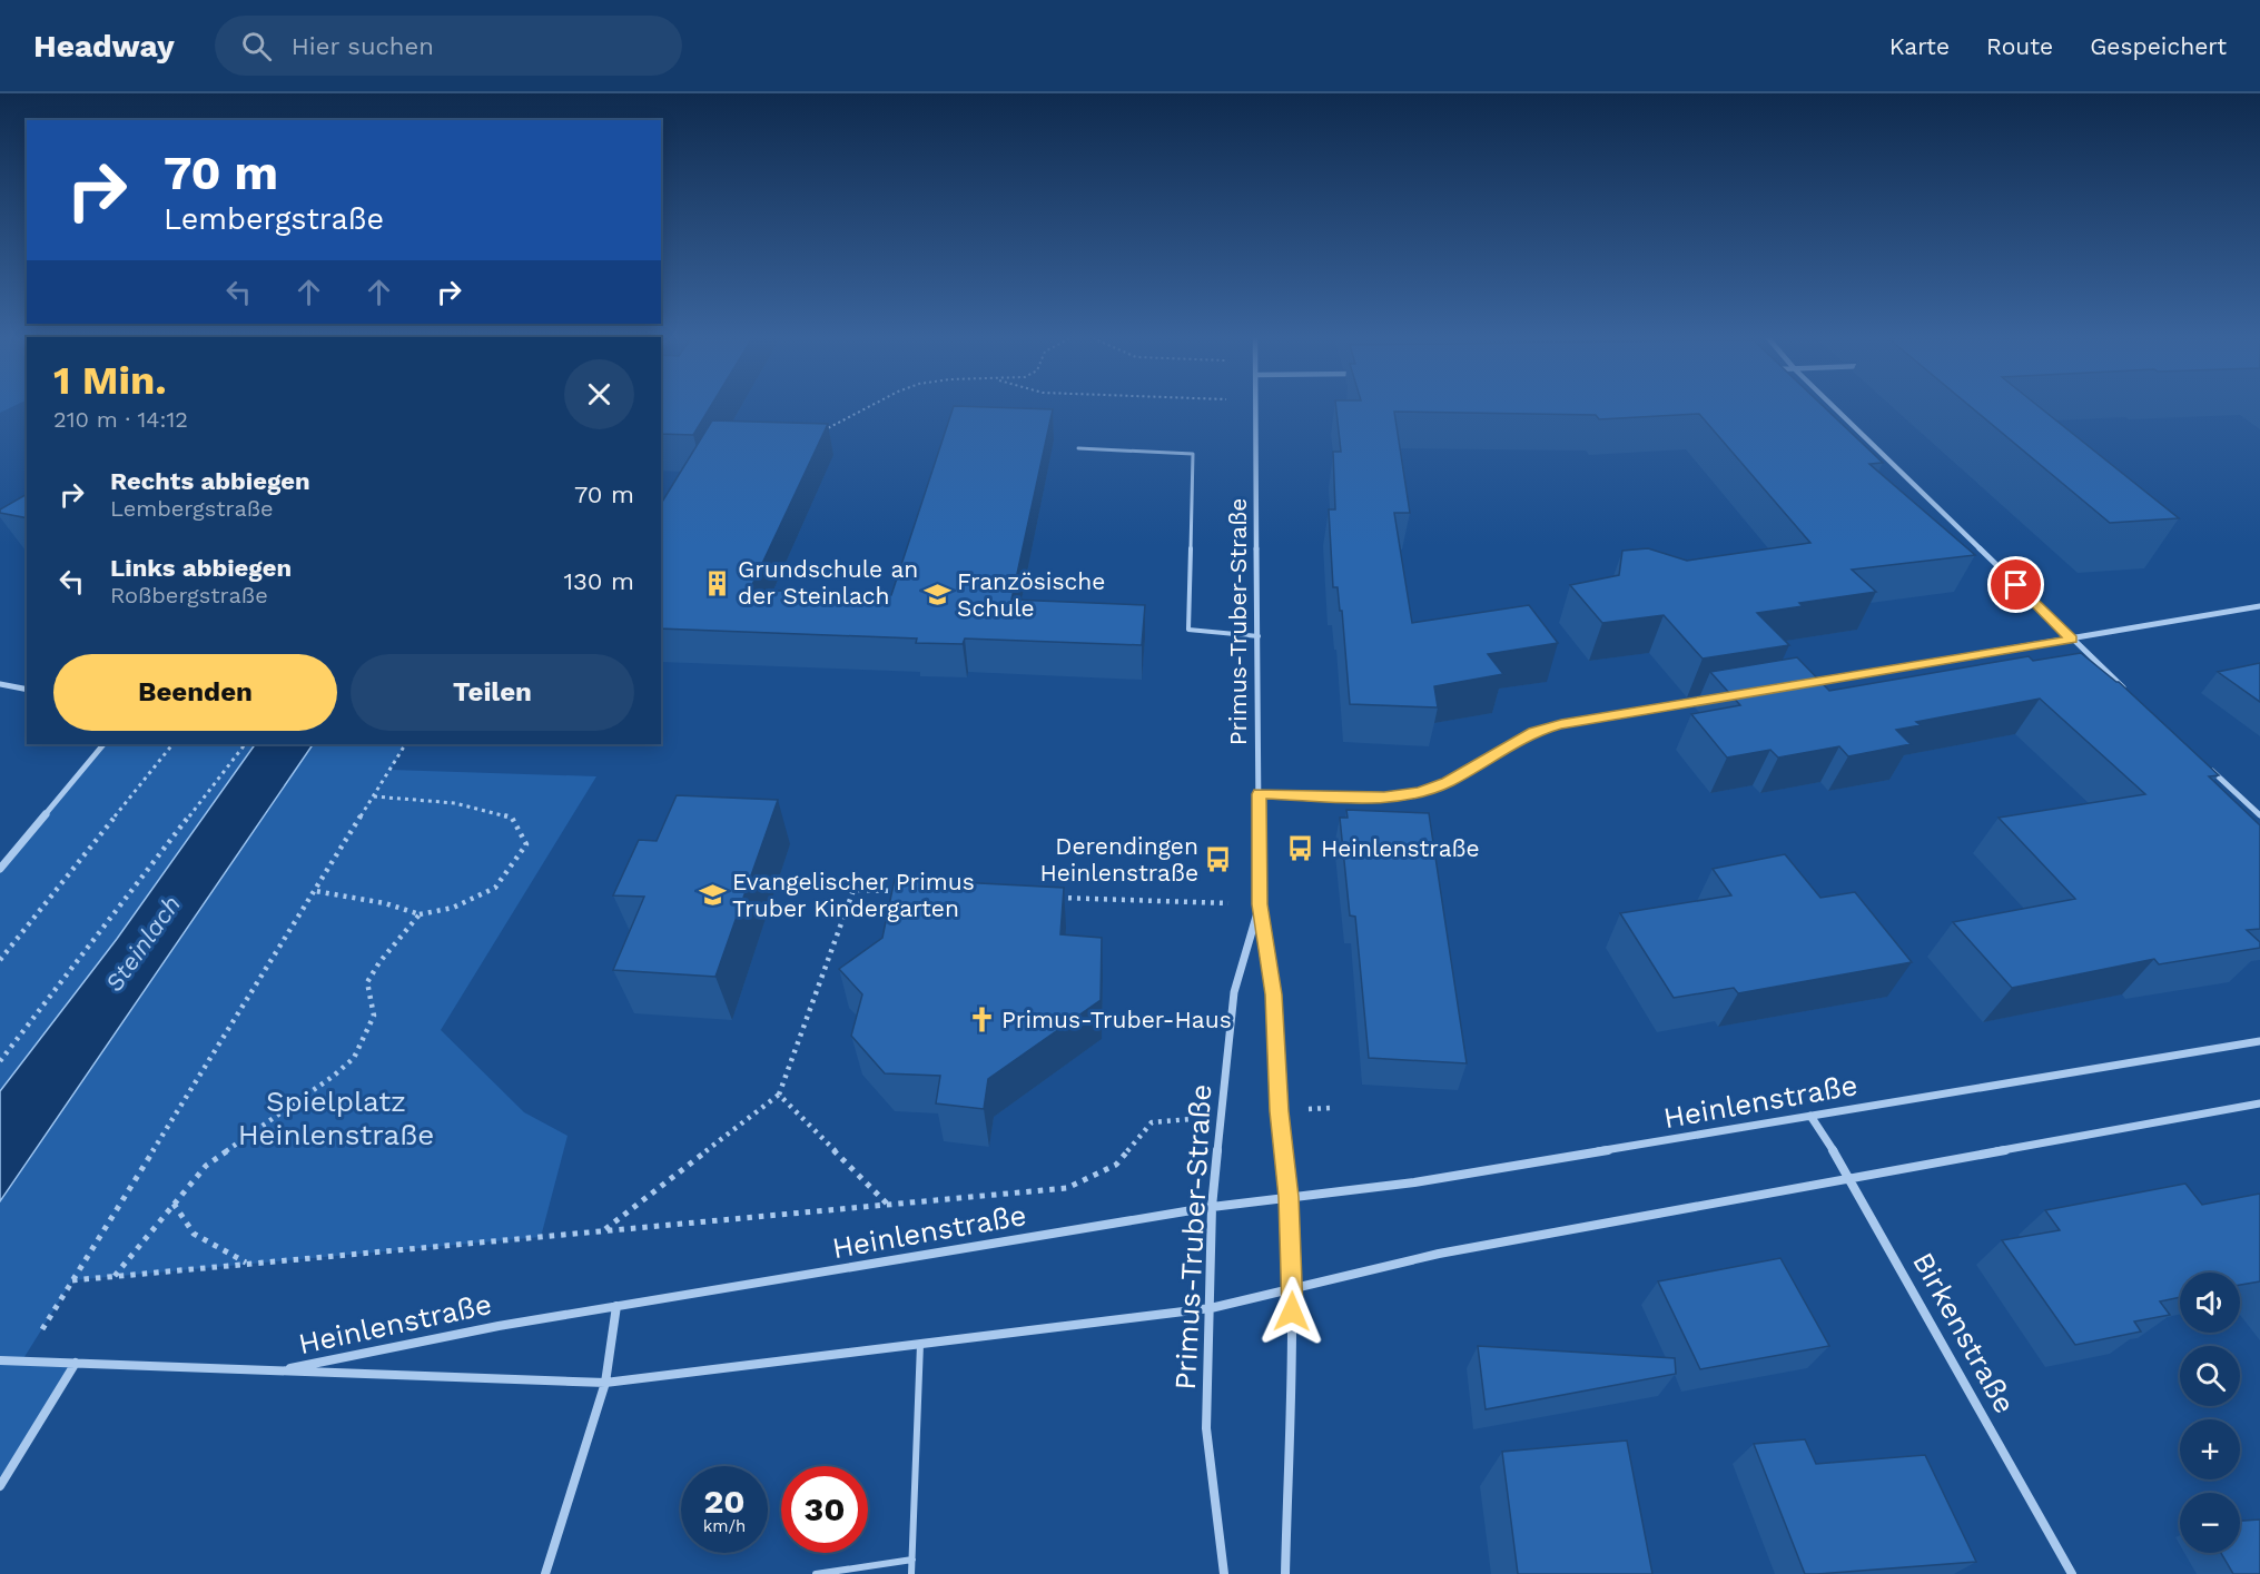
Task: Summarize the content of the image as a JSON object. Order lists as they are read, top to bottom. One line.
{"streets":{"street":["Primus-Truber-Straße","Heinlenstraße","Birkenstraße"]},"crossings":[["Primus-Truber-Straße","Heinlenstraße"],["Heinlenstraße","Birkenstraße"]],"water":["Steinlach"],"parks":["Spielplatz Heinlenstraße"],"places":{"building":["Grundschule an der Steinlach"],"school or university":["Französische Schule","Evangelischer Primus Truber Kindergarten"],"bus stop":["Heinlenstraße","Derendingen Heinlenstraße"],"church":["Primus-Truber-Haus"]},"page":{"header":"Headway","search":"Hier suchen","nav":["Karte","Route","Gespeichert"],"turn":["70 m","Lembergstraße"],"heading":["1 Min.","210 m · 14:12"],"list":[{"name":"Rechts abbiegen","note":"Lembergstraße","value":"70 m"},{"name":"Links abbiegen","note":"Roßbergstraße","value":"130 m"}],"buttons":["Beenden","Teilen"],"map_buttons":["+","−"],"speed":"20 km/h","limit":"30"}}
